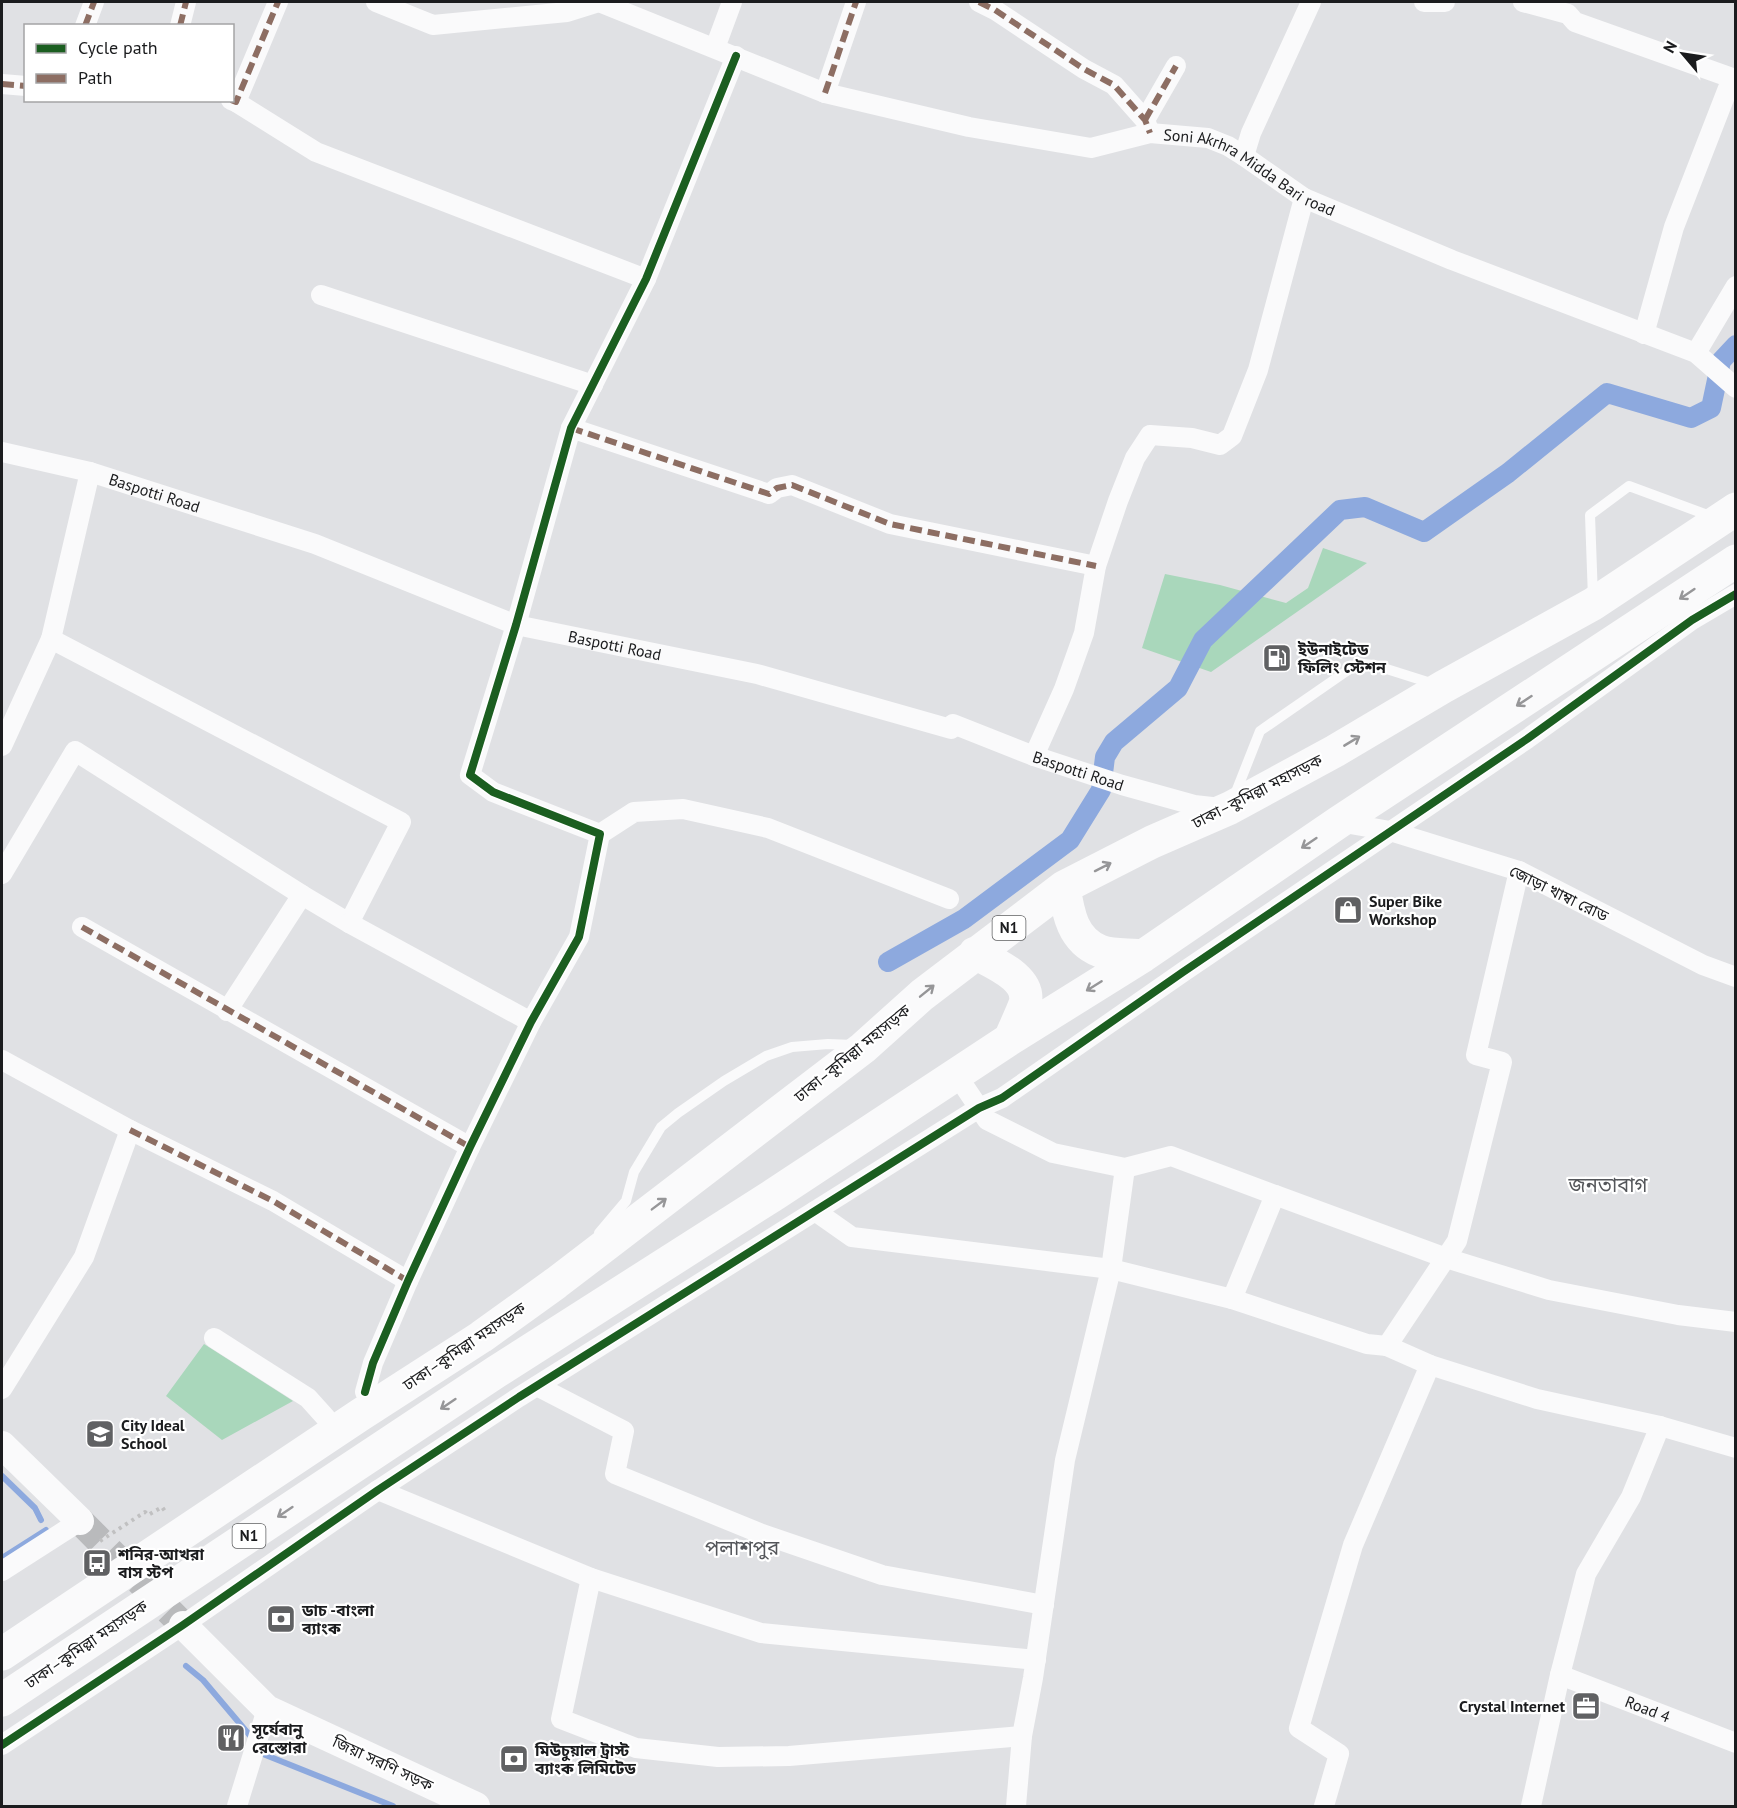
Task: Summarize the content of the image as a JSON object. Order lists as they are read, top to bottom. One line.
{"streets":{"highway":["ঢাকা–কুমিল্লা মহাসড়ক","N1"],"main road":["জিয়া সরণি সড়ক"],"street":["Soni Akrhra Midda Bari road","Baspotti Road","জোড়া খাম্বা রোড","Road 4"]},"crossings":[["Baspotti Road","ঢাকা–কুমিল্লা মহাসড়ক"],["ঢাকা–কুমিল্লা মহাসড়ক","জোড়া খাম্বা রোড"]],"districts":["জনতাবাগ","পলাশপুর"],"places":{"fuel station":["ইউনাইটেড ফিলিং স্টেশন"],"shop":["Super Bike Workshop"],"school or university":["City Ideal School"],"bus stop":["শনির-আখরা বাস স্টপ"],"bank":["ডাচ -বাংলা ব্যাংক","মিউচুয়াল ট্রাস্ট ব্যাংক লিমিটেড"],"office":["Crystal Internet"],"restaurant":["সূর্যেবানু রেস্তোরা"]},"legend":["Cycle path","Path"],"north":"top left"}
